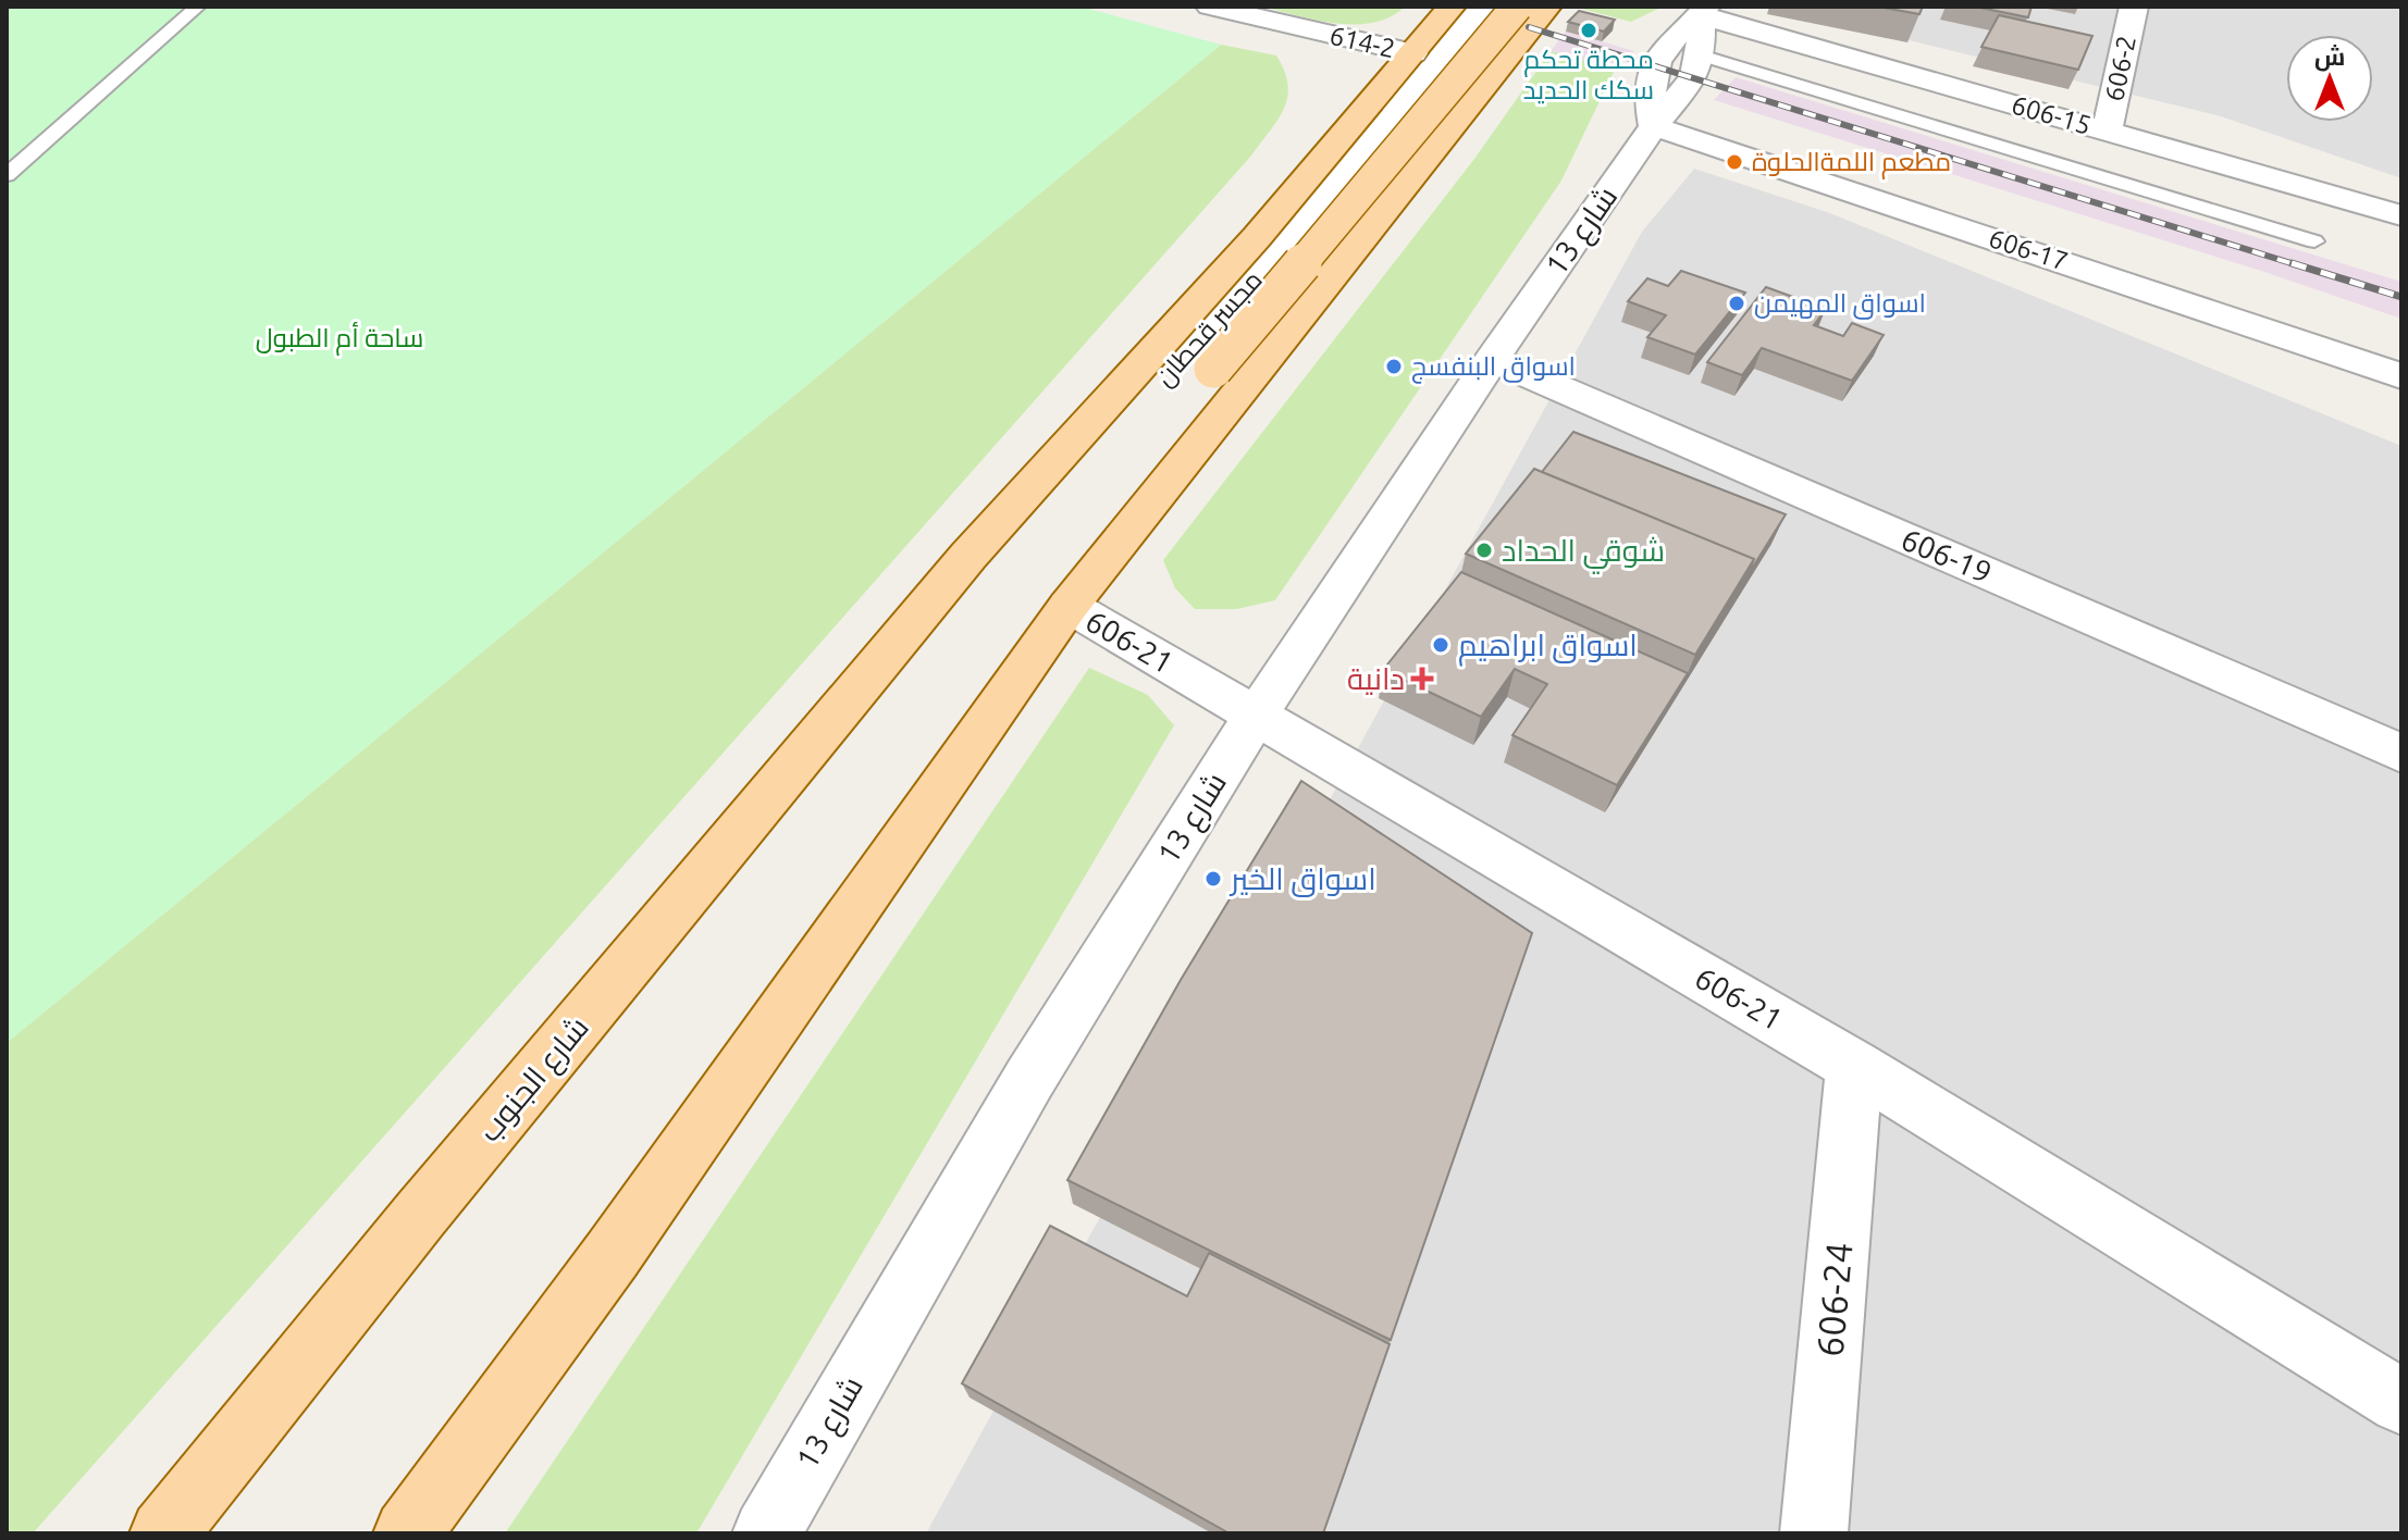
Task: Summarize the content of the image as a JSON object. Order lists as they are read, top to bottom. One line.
{"streets":{"main road":["مجسر قحطان","شارع الجنوب"],"street":["614-2","606-2","606-15","شارع 13","606-17","606-19","606-21","606-24"]},"crossings":[["606-2","606-15"],["شارع 13","606-17"],["شارع 13","606-19"],["شارع 13","606-21"],["مجسر قحطان","شارع الجنوب"],["606-21","606-24"]],"parks":["ساحة أم الطبول"],"places":{"other":["محطة تحكم سكك الحديد","مطعم اللمةالحلوة","اسواق المهيمن","اسواق البنفسج","شوقي الحداد","اسواق ابراهيم","اسواق الخير"],"health":["دانية"]},"north":"top"}
